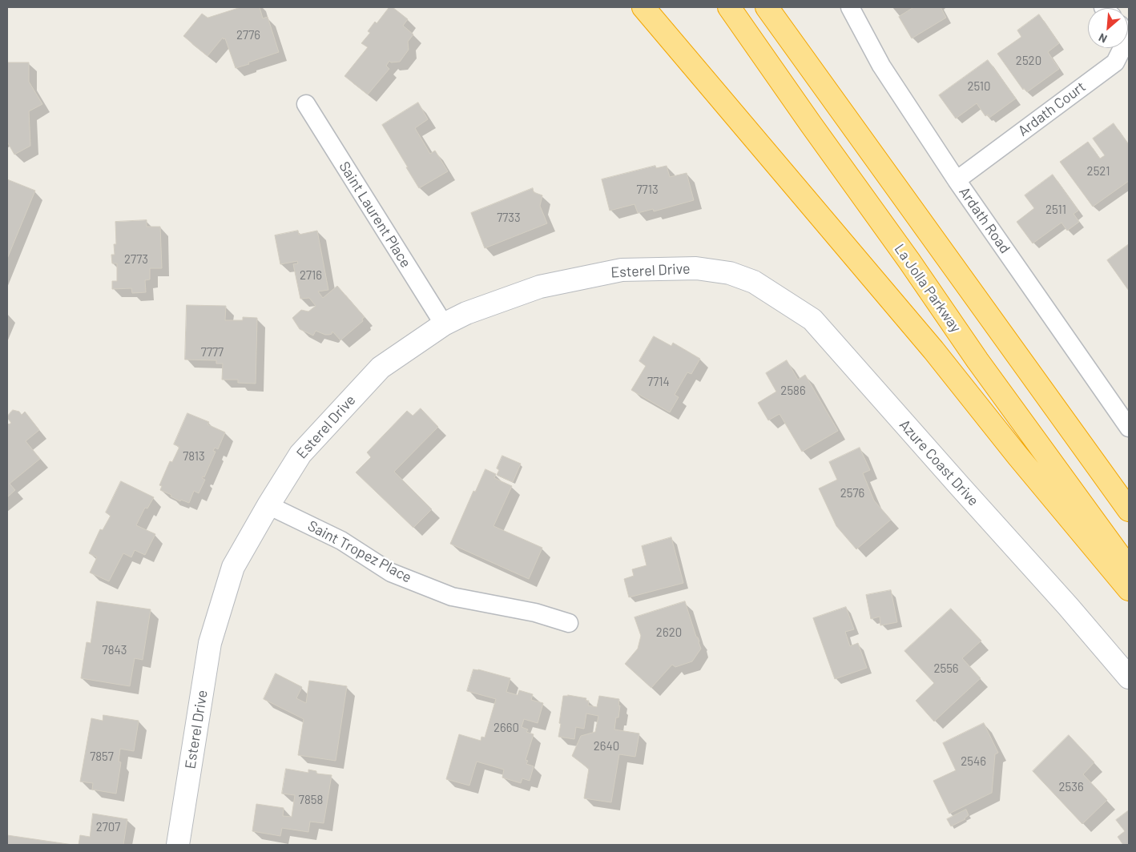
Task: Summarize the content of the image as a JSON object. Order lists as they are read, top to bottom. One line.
{"streets":{"highway":["La Jolla Parkway"],"street":["Ardath Court","Saint Laurent Place","Ardath Road","Esterel Drive","Azure Coast Drive","Saint Tropez Place"]},"crossings":[["Ardath Court","Ardath Road"],["Saint Laurent Place","Esterel Drive"],["Esterel Drive","Azure Coast Drive"],["Esterel Drive","Saint Tropez Place"]],"house_numbers":["2776","2520","2510","2521","7713","2511","7733","2773","2716","7777","7714","2586","7813","2576","2620","7843","2556","2660","2640","7857","2546","2536","7858","2707"],"north":"bottom left"}
